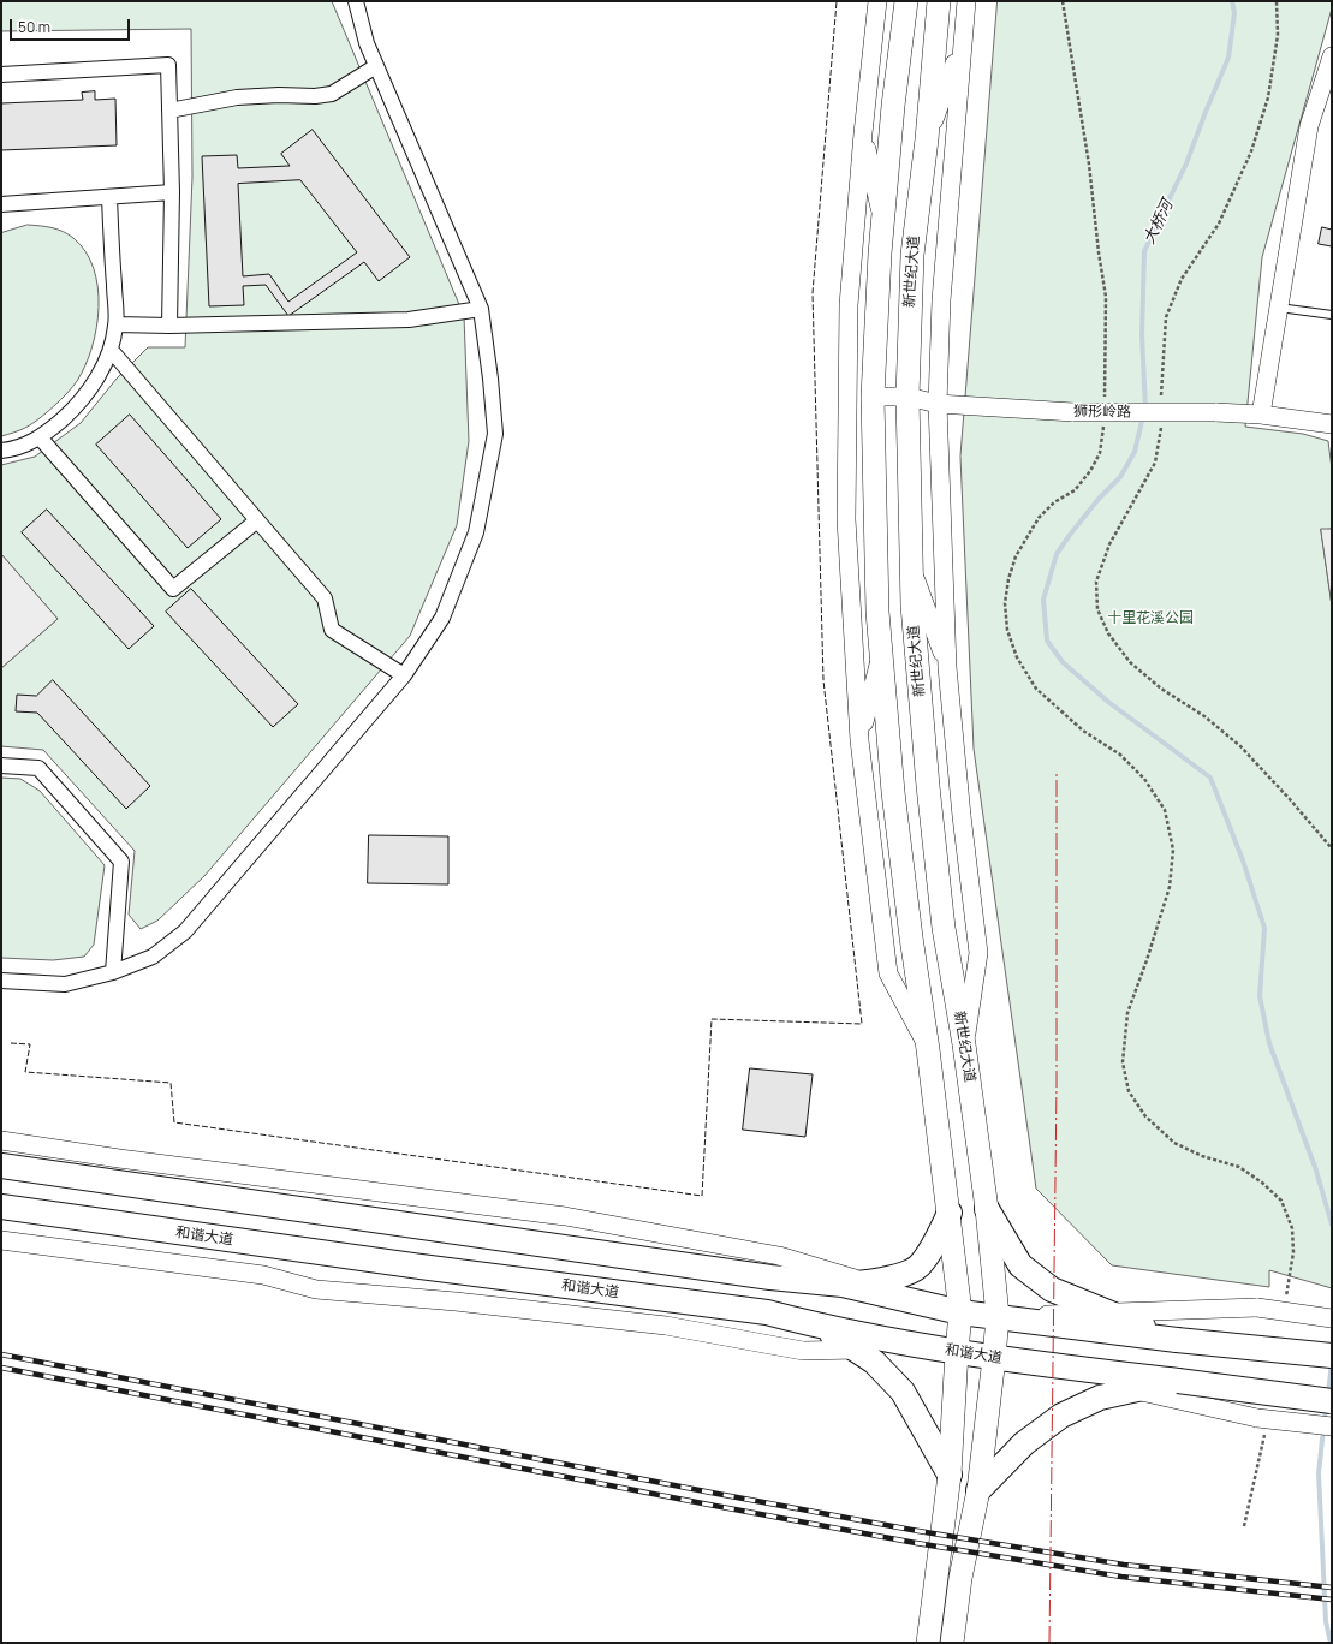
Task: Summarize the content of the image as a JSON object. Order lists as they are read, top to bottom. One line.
{"streets":{"highway":["和谐大道"],"main road":["新世纪大道"],"street":["狮形岭路"]},"crossings":[["新世纪大道","狮形岭路"],["新世纪大道","和谐大道"]],"water":["大桥河"],"parks":["十里花溪公园"],"scale_bar":"50 m"}
